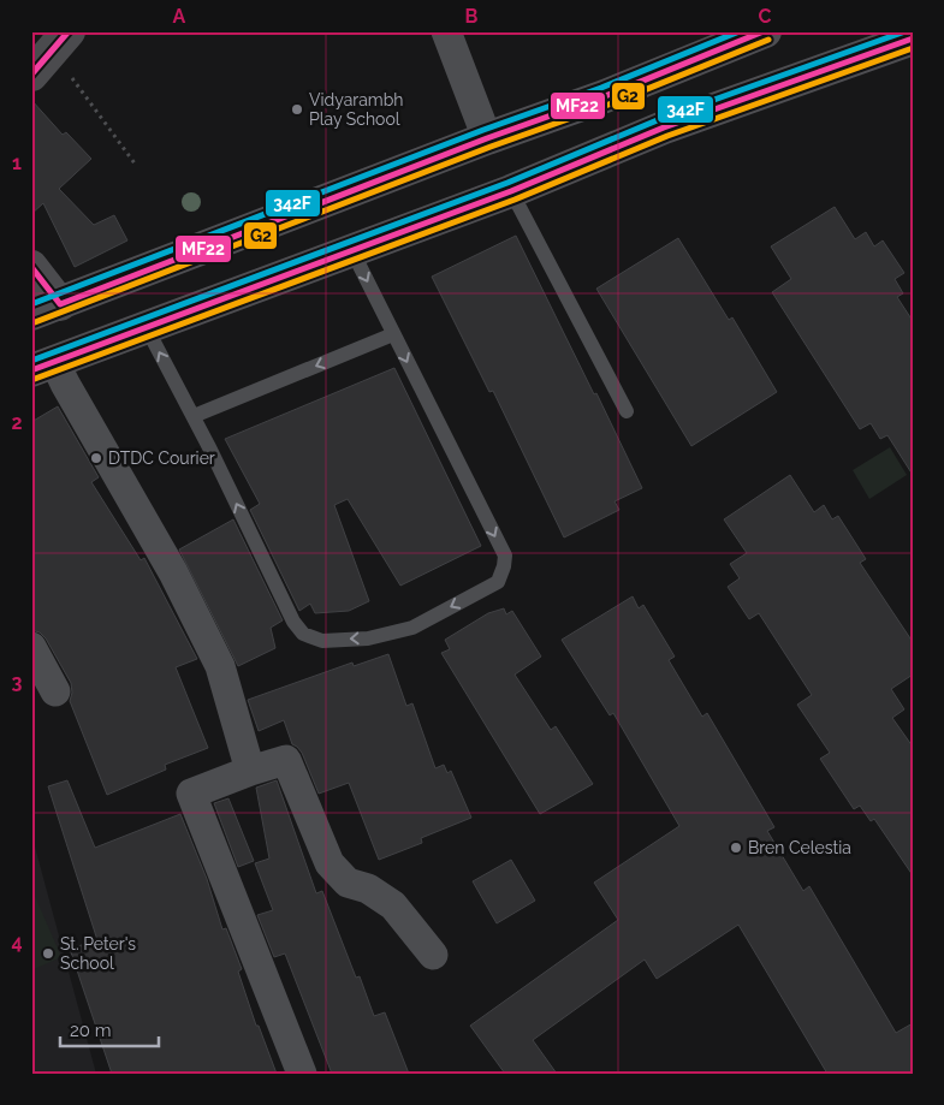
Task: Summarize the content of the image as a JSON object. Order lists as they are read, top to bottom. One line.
{"places":["Vidyarambh Play School","DTDC Courier","Bren Celestia","St. Peter's School"],"lines":["transit line MF22","transit line 342F","transit line G2"],"scale_bar":"20 m","grid":{"columns":["A","B","C"],"rows":["1","2","3","4"]}}
